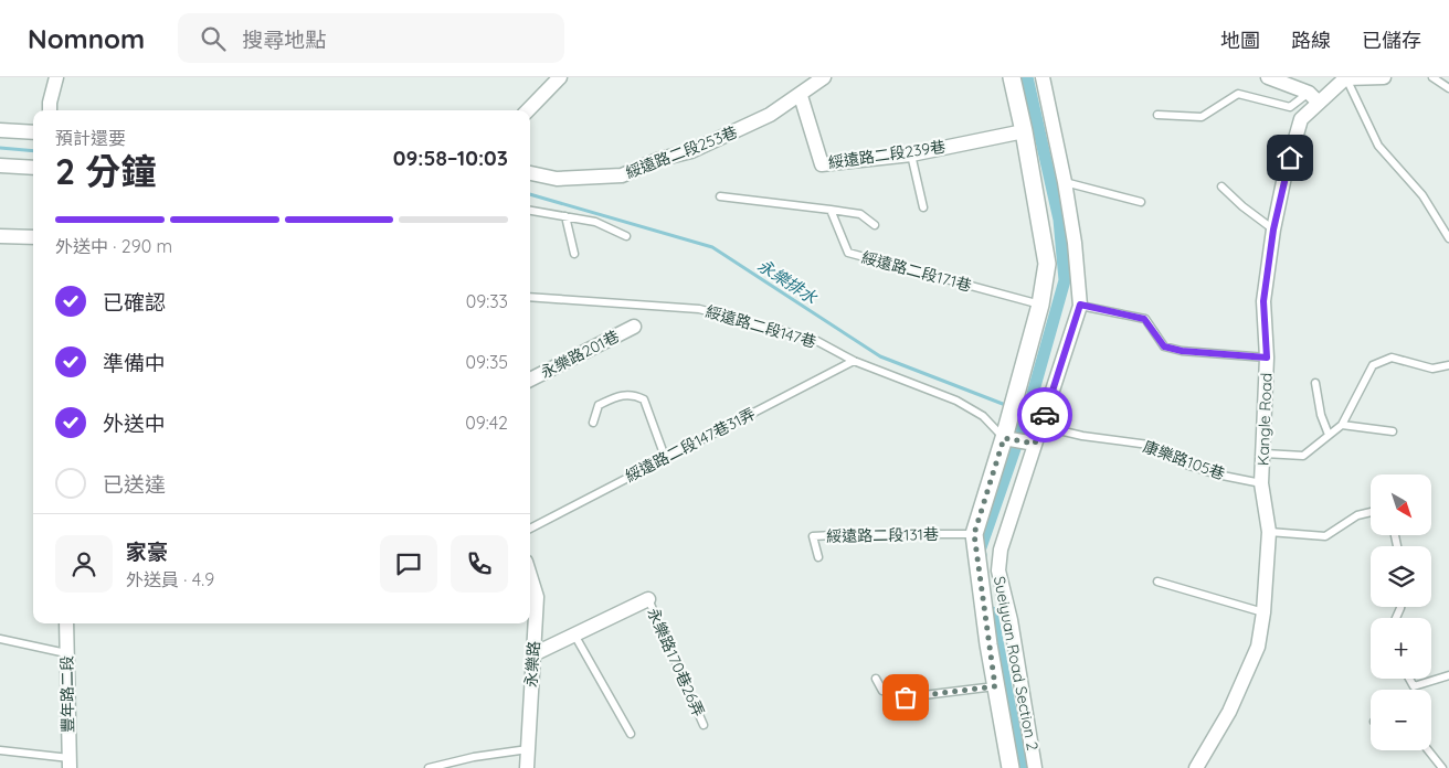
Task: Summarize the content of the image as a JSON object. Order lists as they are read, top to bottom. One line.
{"streets":{"street":["綏遠路二段253巷","綏遠路二段239巷","永樂路201巷","Kangle Road","Sueiyuan Road Section 2","永樂路","豐年路二段"],"lane":["綏遠路二段171巷","綏遠路二段147巷","綏遠路二段147巷31弄","康樂路105巷","綏遠路二段131巷","永樂路170巷26弄"]},"crossings":[["綏遠路二段253巷","綏遠路二段239巷"],["綏遠路二段239巷","Sueiyuan Road Section 2"],["綏遠路二段171巷","Sueiyuan Road Section 2"],["綏遠路二段147巷","綏遠路二段147巷31弄"],["綏遠路二段147巷","Sueiyuan Road Section 2"],["Kangle Road","康樂路105巷"],["康樂路105巷","Sueiyuan Road Section 2"],["綏遠路二段131巷","Sueiyuan Road Section 2"]],"water":["永樂排水"],"north":"bottom right","page":{"header":"Nomnom","search":"搜尋地點","nav":["地圖","路線","已儲存"],"heading":["2 分鐘","預計還要","09:58–10:03"],"panel":["家豪","外送員 · 4.9"],"bar":"外送中 · 290 m","list":[["已確認","09:33"],["準備中","09:35"],["外送中","09:42"],"已送達"],"map_buttons":["+","−"]}}
